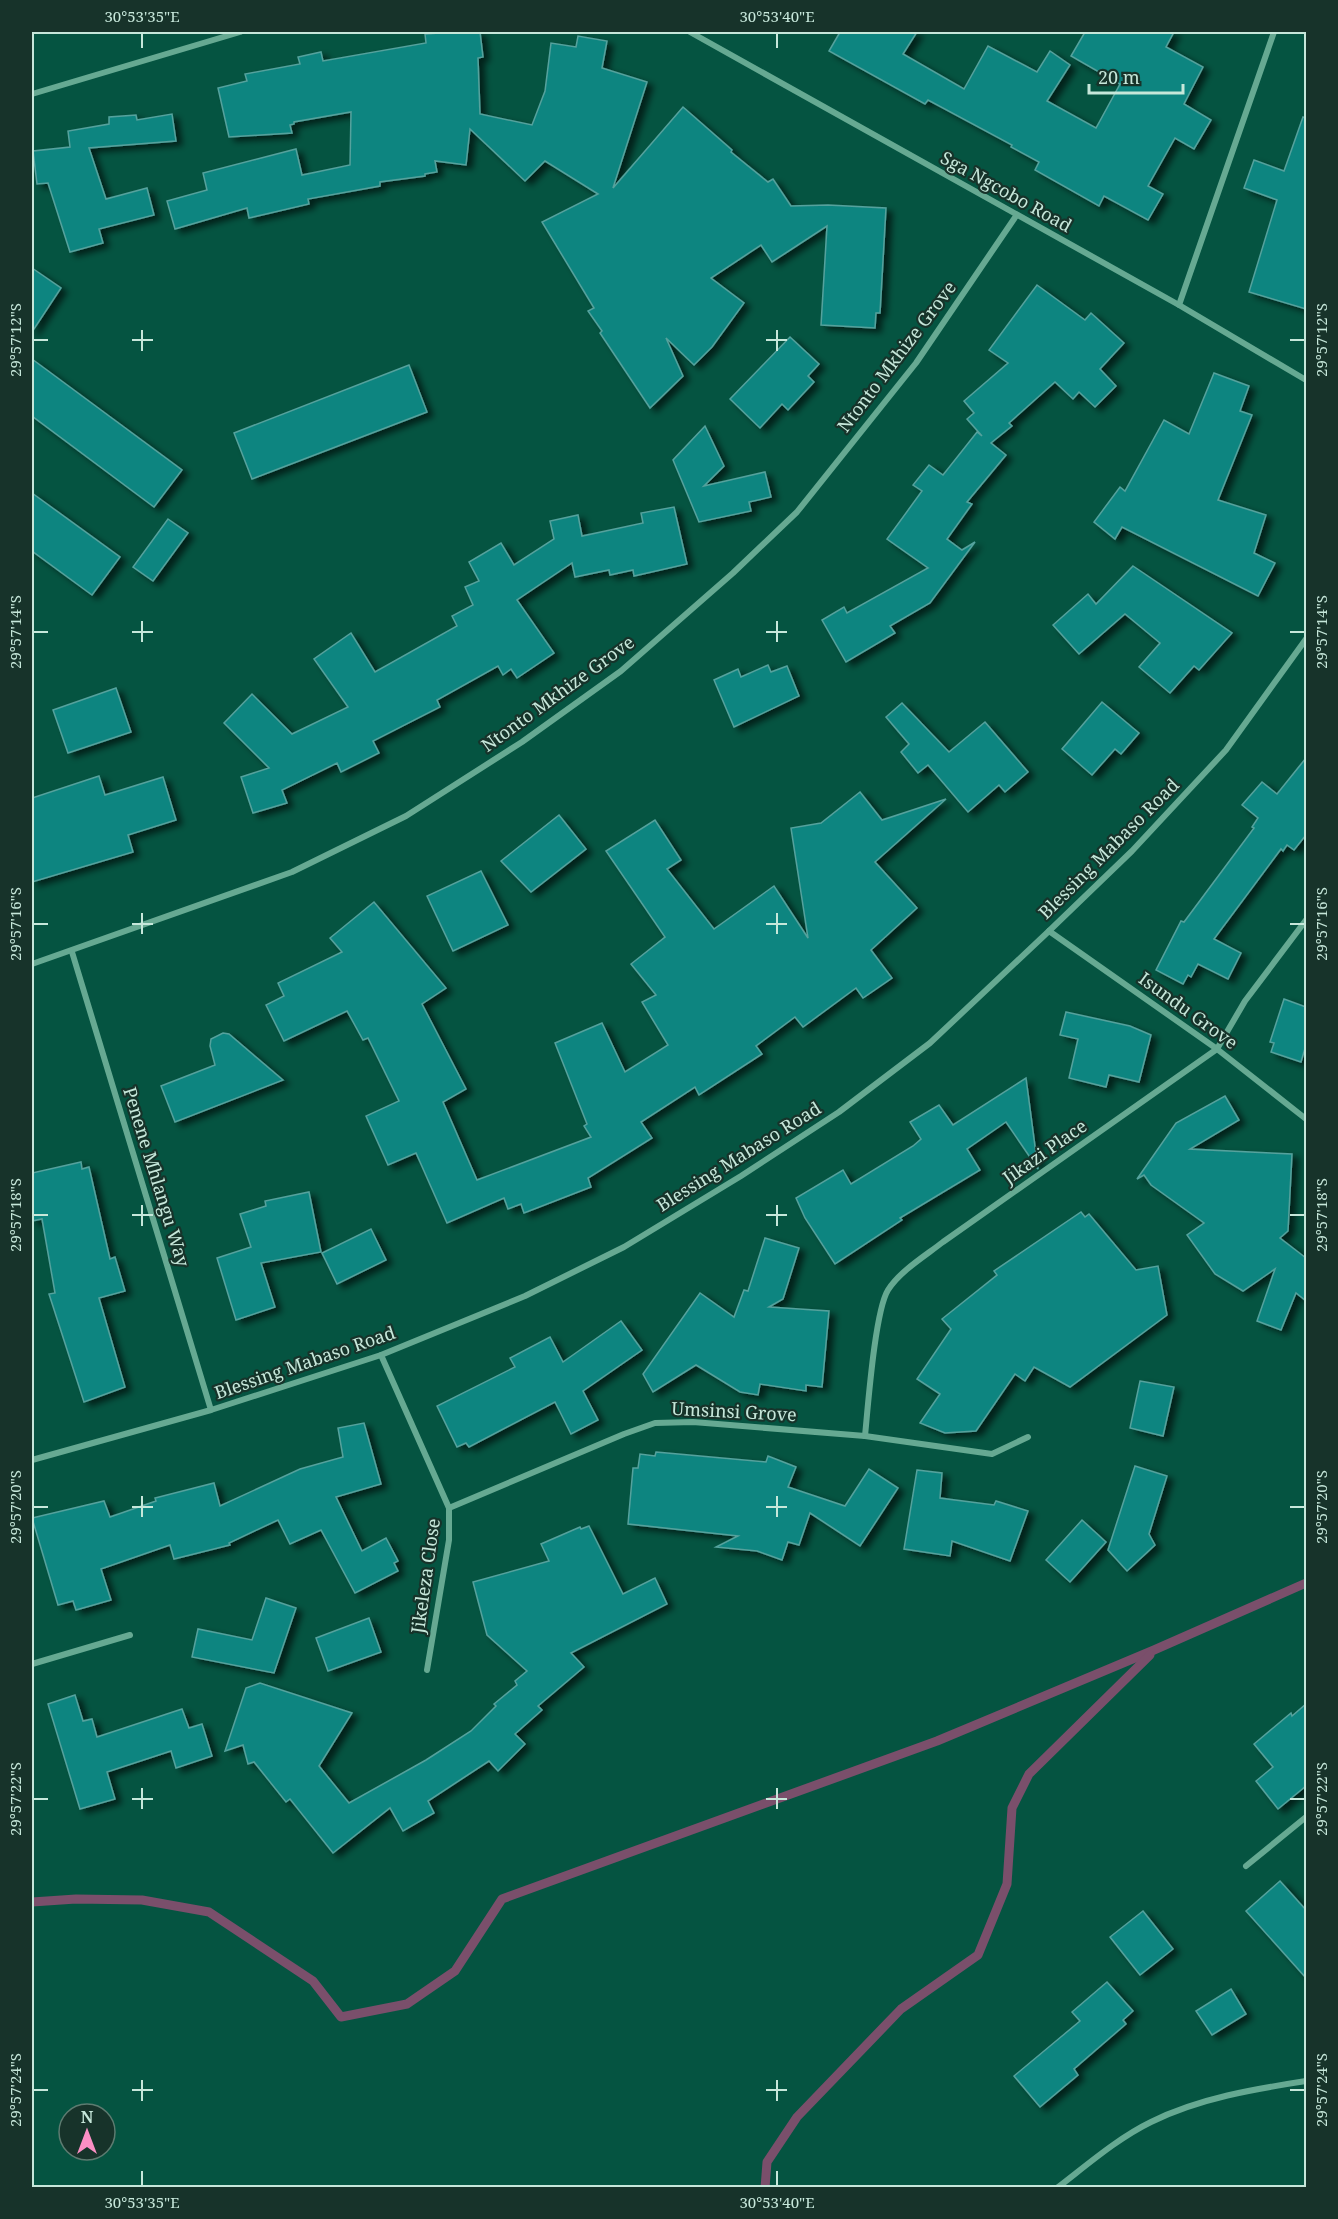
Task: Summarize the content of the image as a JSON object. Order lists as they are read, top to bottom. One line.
{"streets":{"street":["Sga Ngcobo Road","Ntonto Mkhize Grove","Blessing Mabaso Road","Isundu Grove","Jikazi Place","Penene Mhlangu Way","Umsinsi Grove","Jikeleza Close"]},"crossings":[["Sga Ngcobo Road","Ntonto Mkhize Grove"],["Ntonto Mkhize Grove","Penene Mhlangu Way"],["Blessing Mabaso Road","Isundu Grove"],["Blessing Mabaso Road","Penene Mhlangu Way"],["Blessing Mabaso Road","Jikeleza Close"],["Isundu Grove","Jikazi Place"],["Jikazi Place","Umsinsi Grove"],["Umsinsi Grove","Jikeleza Close"]],"scale_bar":"20 m","north":"top","coordinates":["30°53'35\"E","30°53'40\"E","29°57'12\"S","29°57'14\"S","29°57'16\"S","29°57'18\"S","29°57'20\"S","29°57'22\"S","29°57'24\"S"]}
